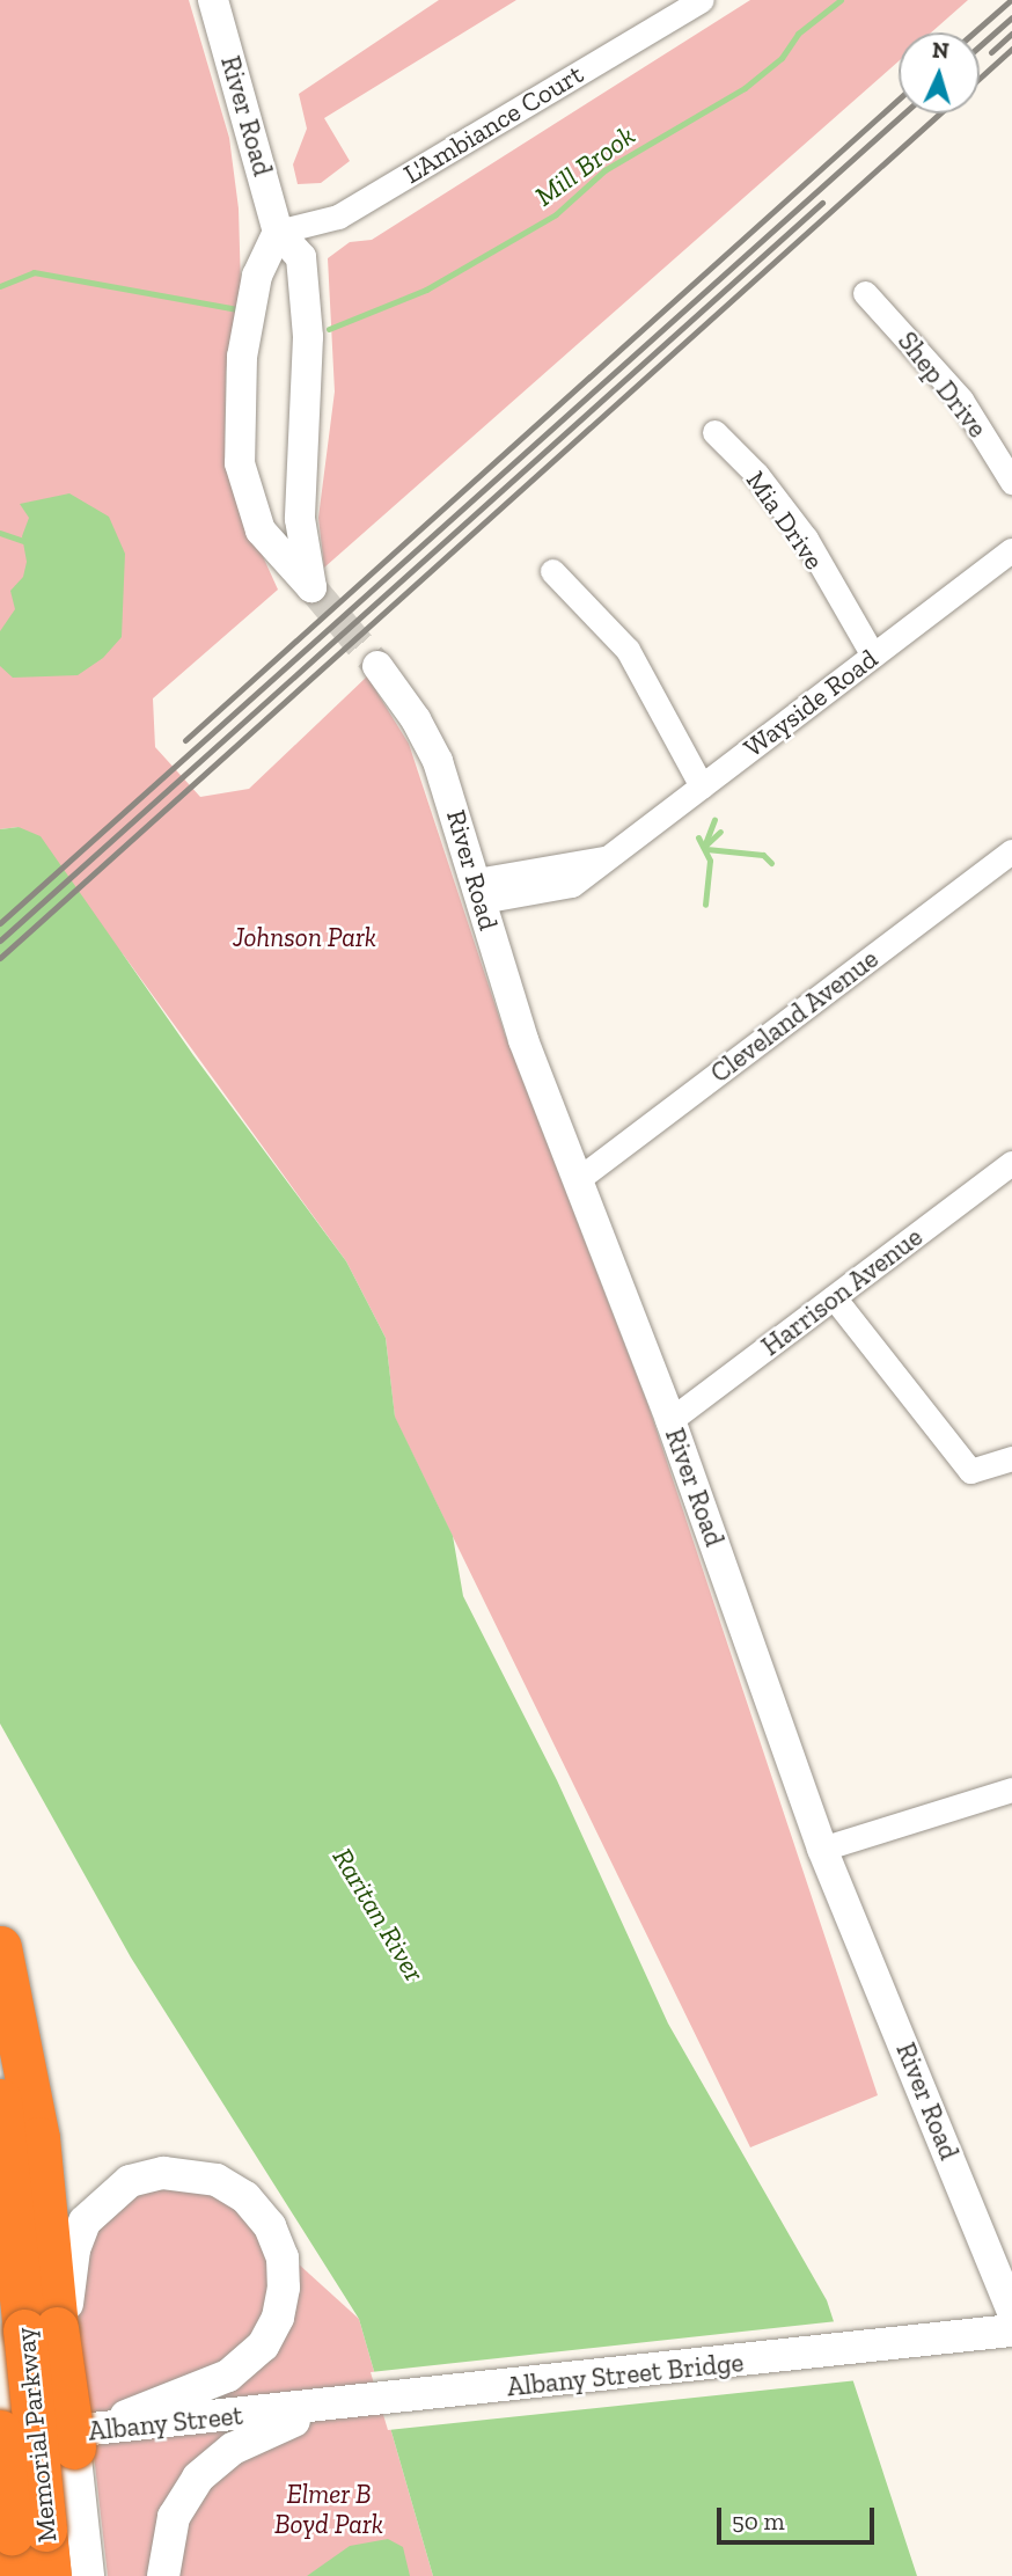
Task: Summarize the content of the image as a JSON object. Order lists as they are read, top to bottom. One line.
{"streets":{"highway":["Memorial Parkway"],"main road":["Albany Street Bridge","Albany Street"],"street":["River Road","L'Ambiance Court","Shep Drive","Mia Drive","Wayside Road","Cleveland Avenue","Harrison Avenue"]},"crossings":[["River Road","L'Ambiance Court"],["River Road","Wayside Road"],["River Road","Cleveland Avenue"],["River Road","Harrison Avenue"],["Mia Drive","Wayside Road"],["Albany Street Bridge","Albany Street"],["Albany Street","Memorial Parkway"]],"water":["Mill Brook","Raritan River"],"parks":["Johnson Park","Elmer B Boyd Park"],"scale_bar":"50 m","north":"top"}
